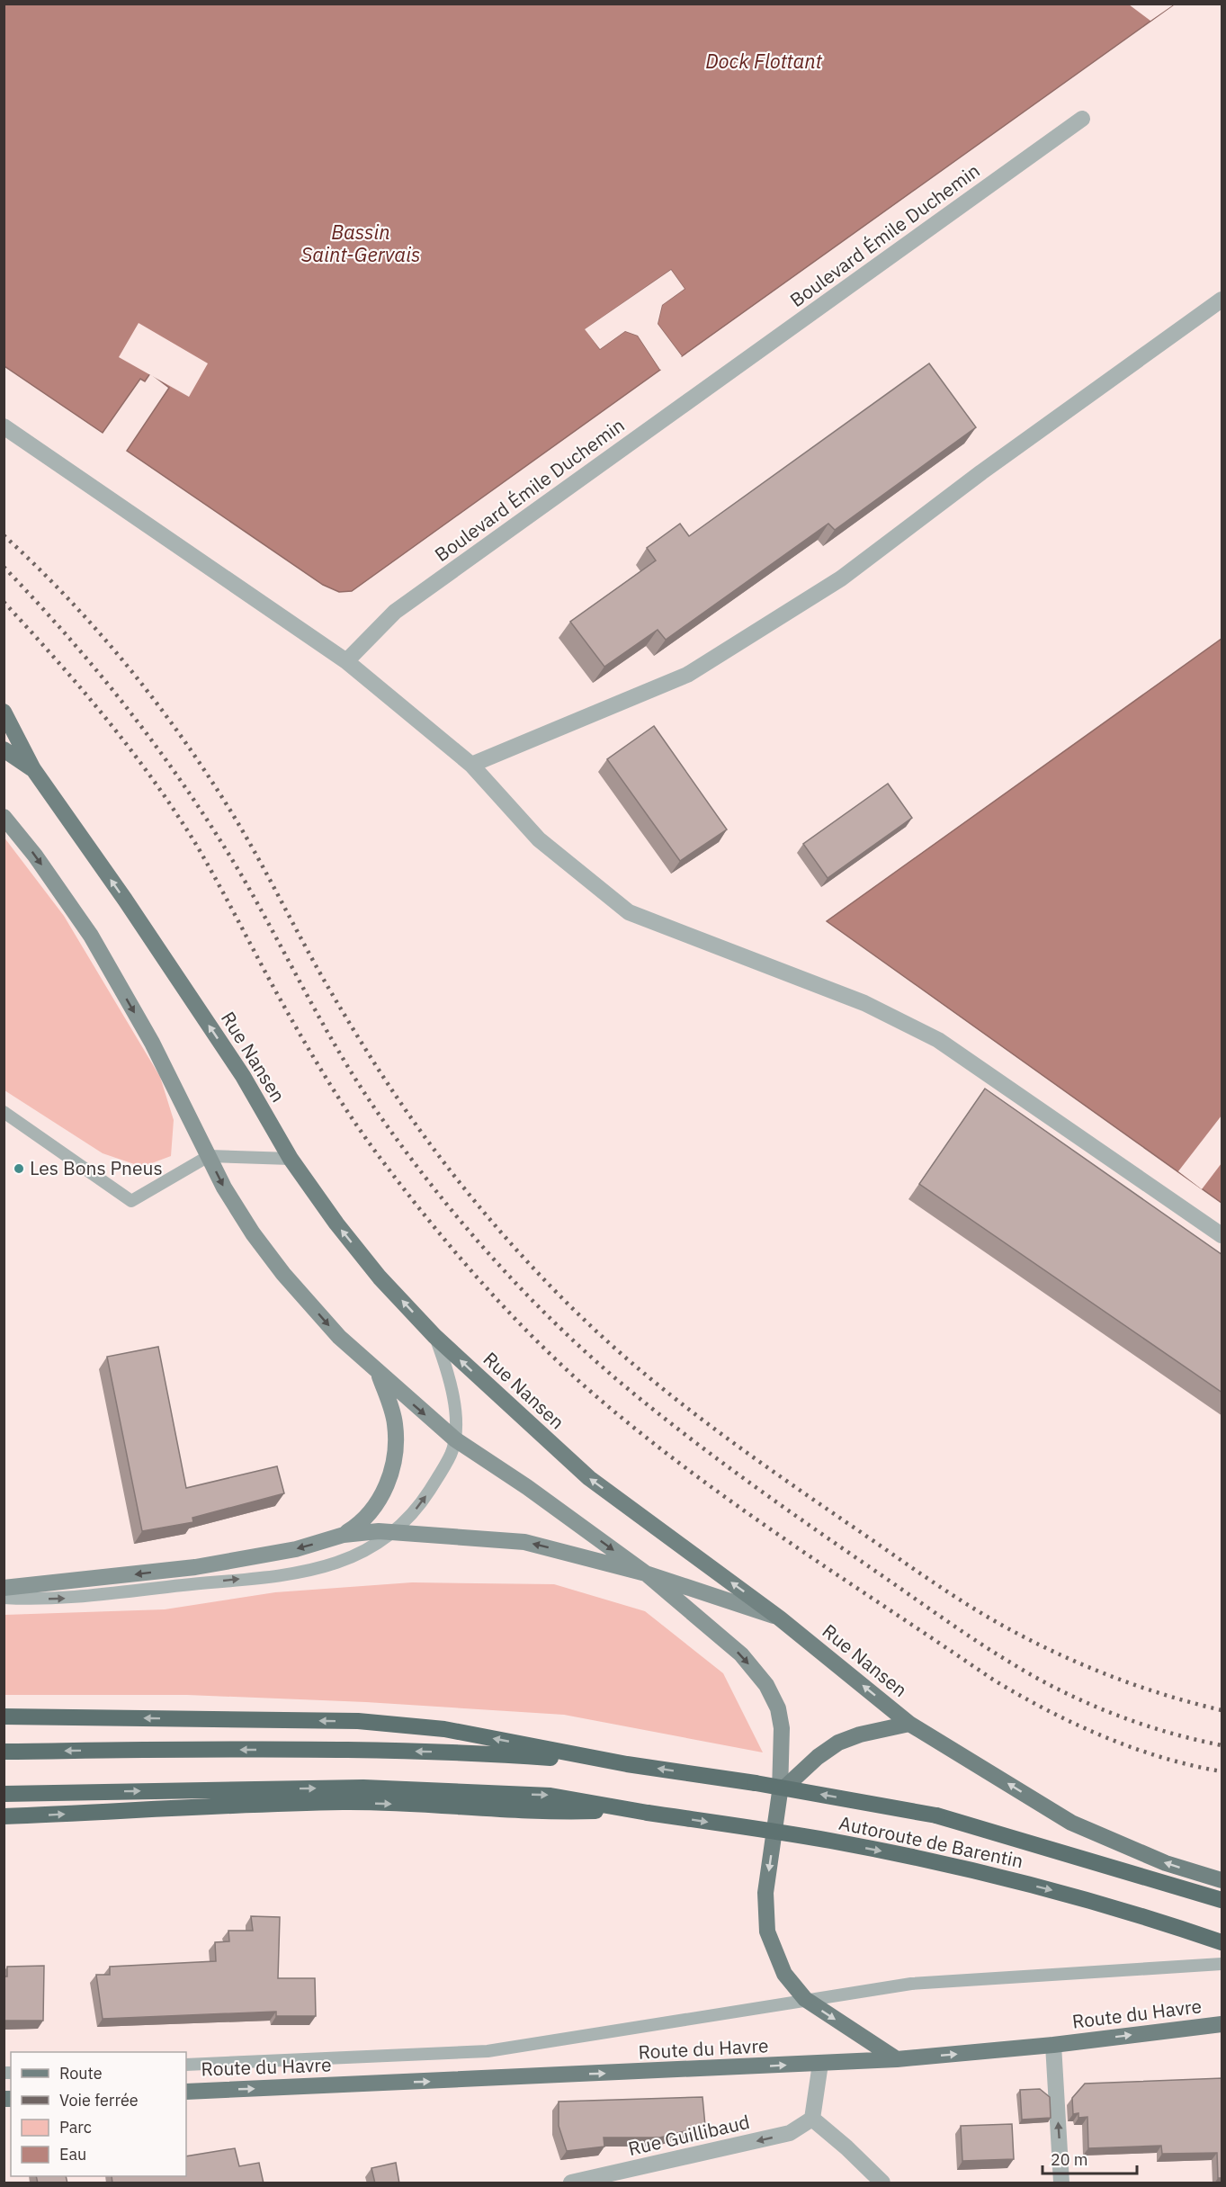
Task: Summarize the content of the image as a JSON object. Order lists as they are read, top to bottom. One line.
{"streets":{"highway":["Autoroute de Barentin"],"main road":["Rue Nansen","Route du Havre"],"street":["Boulevard Émile Duchemin","Rue Guillibaud"]},"one_way":["Route du Havre","Rue Guillibaud"],"water":["Dock Flottant","Bassin Saint-Gervais"],"places":["Les Bons Pneus"],"legend":["Route","Voie ferrée","Parc","Eau"],"scale_bar":"20 m"}
